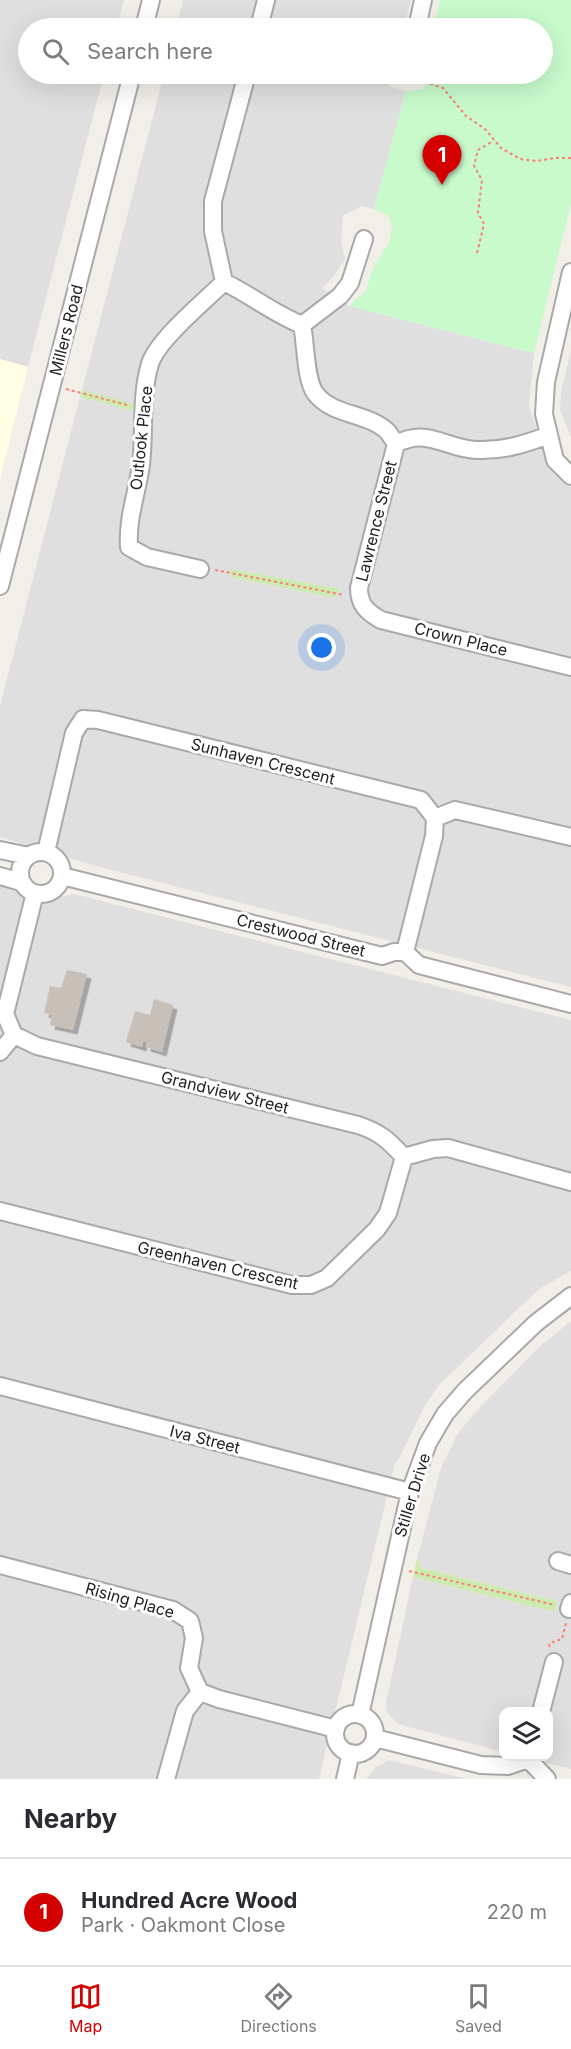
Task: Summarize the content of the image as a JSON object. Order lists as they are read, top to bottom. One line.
{"streets":{"street":["Millers Road","Outlook Place","Lawrence Street","Crown Place","Sunhaven Crescent","Crestwood Street","Grandview Street","Greenhaven Crescent","Iva Street","Stiller Drive","Rising Place"]},"crossings":[["Lawrence Street","Crown Place"],["Sunhaven Crescent","Crestwood Street"],["Grandview Street","Greenhaven Crescent"],["Iva Street","Stiller Drive"]],"page":{"search":"Search here","pins":"1","heading":"Nearby","list":[{"mark":"1","name":"Hundred Acre Wood","note":"Park · Oakmont Close","value":"220 m"}],"nav":["Map","Directions","Saved"]}}
